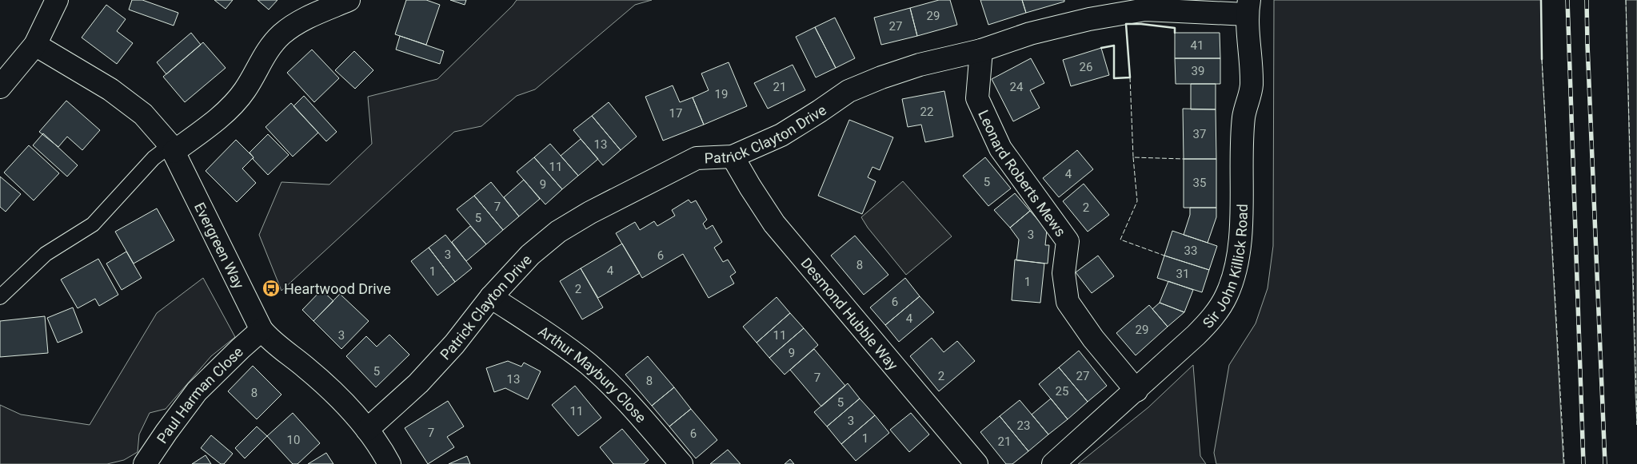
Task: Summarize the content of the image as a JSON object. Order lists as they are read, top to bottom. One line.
{"streets":{"street":["Patrick Clayton Drive","Leonard Roberts Mews","Evergreen Way","Sir John Killick Road","Desmond Hubble Way","Arthur Maybury Close","Paul Harman Close"]},"crossings":[["Patrick Clayton Drive","Leonard Roberts Mews"],["Patrick Clayton Drive","Evergreen Way"],["Patrick Clayton Drive","Sir John Killick Road"],["Patrick Clayton Drive","Desmond Hubble Way"],["Patrick Clayton Drive","Arthur Maybury Close"],["Leonard Roberts Mews","Sir John Killick Road"],["Evergreen Way","Paul Harman Close"]],"places":{"bus stop":["Heartwood Drive"]},"house_numbers":["29","27","41","26","39","21","24","19","22","17","37","13","11","4","5","35","9","7","2","5","3","33","3","6","8","4","1","31","1","2","6","4","29","3","11","9","5","2","27","7","13","8","25","8","5","11","3","23","7","6","1","10","21"]}
